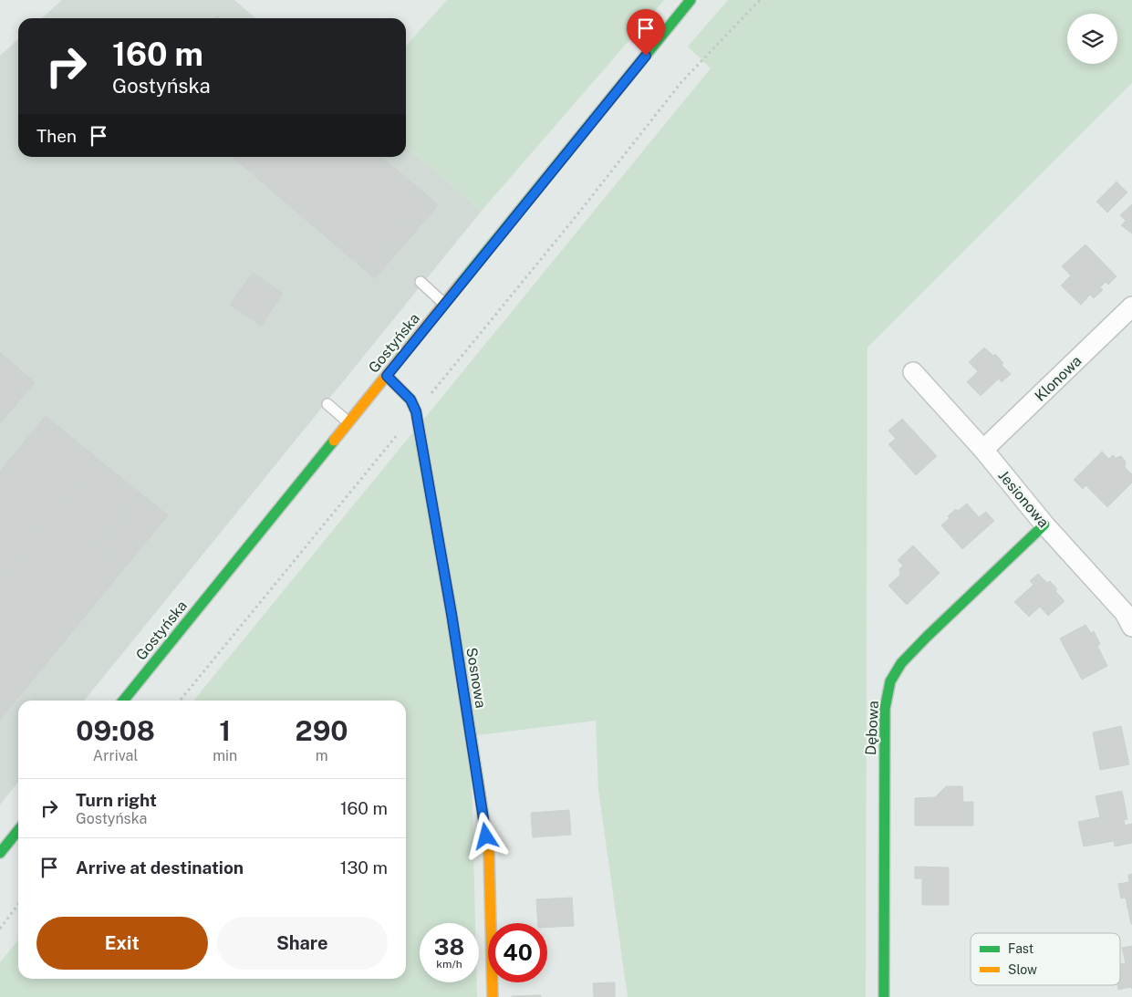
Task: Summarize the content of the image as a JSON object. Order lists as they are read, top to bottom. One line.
{"streets":{"street":["Gostyńska","Klonowa","Jesionowa","Sosnowa","Dębowa"]},"crossings":[["Gostyńska","Sosnowa"],["Klonowa","Jesionowa"],["Jesionowa","Dębowa"]],"legend":["Fast","Slow"],"page":{"turn":["160 m","Gostyńska"],"then":"Then","eta":["09:08","Arrival","1","min","290","m"],"list":[{"name":"Turn right","note":"Gostyńska","value":"160 m"},{"name":"Arrive at destination","value":"130 m"}],"buttons":["Exit","Share"],"speed":"38 km/h","limit":"40"}}
